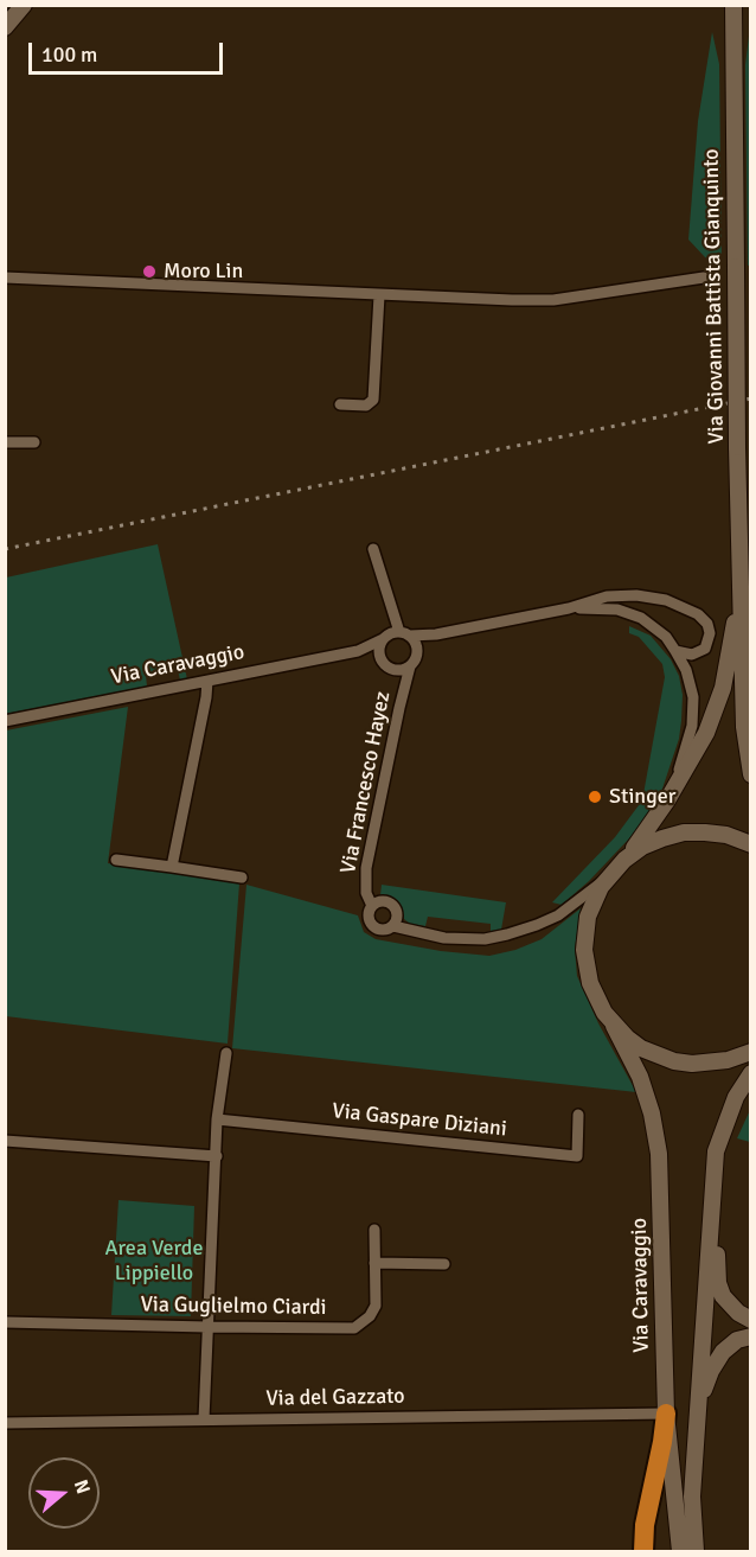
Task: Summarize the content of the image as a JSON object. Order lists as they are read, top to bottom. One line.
{"streets":{"main road":["Via Giovanni Battista Gianquinto","Via Caravaggio"],"street":["Via Francesco Hayez","Via Gaspare Diziani","Via Guglielmo Ciardi","Via del Gazzato"]},"crossings":[["Via Giovanni Battista Gianquinto","Via Caravaggio"],["Via Caravaggio","Via Francesco Hayez"],["Via Caravaggio","Via del Gazzato"]],"parks":["Area Verde Lippiello"],"places":["Moro Lin","Stinger"],"scale_bar":"100 m","north":"right"}
